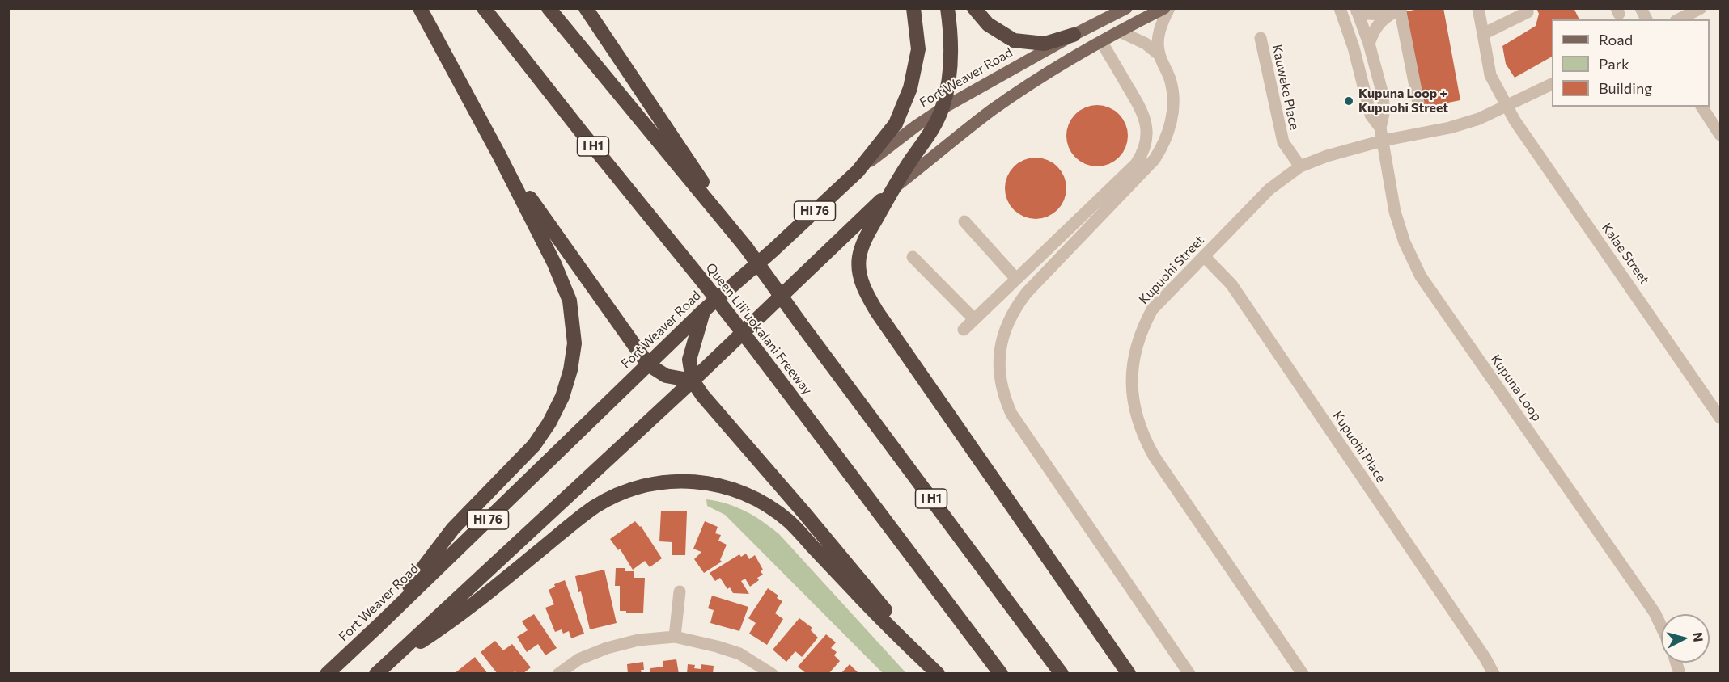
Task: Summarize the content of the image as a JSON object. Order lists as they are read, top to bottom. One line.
{"streets":{"highway":["Fort Weaver Road","I H1","HI 76","Queen Liliʻuokalani Freeway"],"street":["Kauweke Place","Kalae Street","Kupuohi Street","Kupuna Loop","Kupuohi Place"]},"crossings":[["Kauweke Place","Kupuohi Street"],["Kalae Street","Kupuohi Street"],["Kupuohi Street","Kupuna Loop"],["Kupuohi Street","Kupuohi Place"]],"places":["Kupuna Loop + Kupuohi Street"],"legend":["Road","Park","Building"],"north":"right"}
